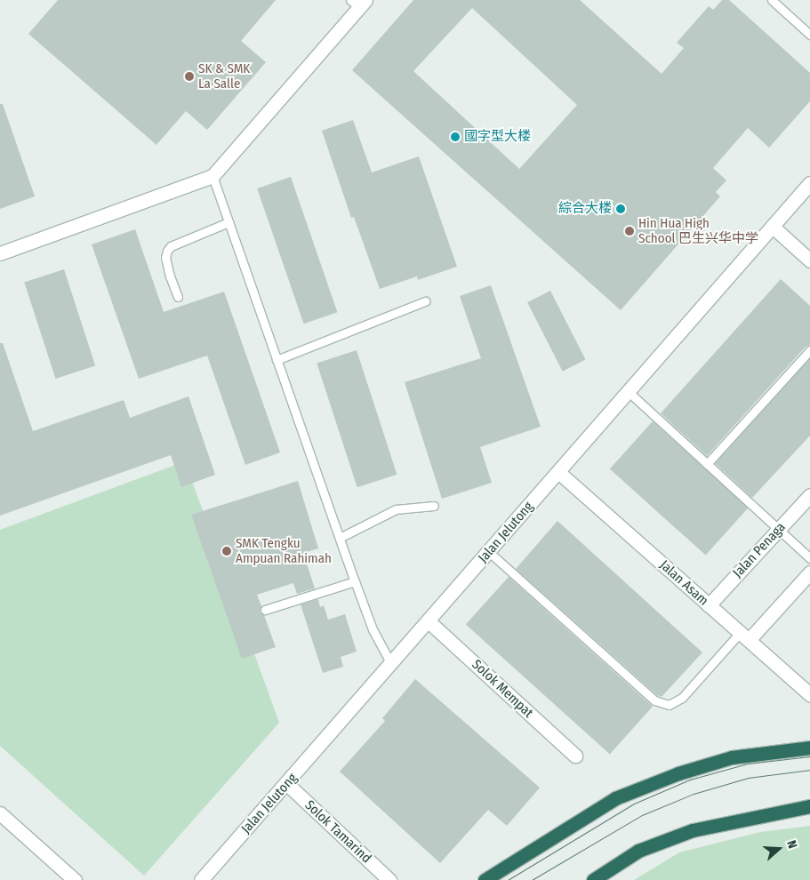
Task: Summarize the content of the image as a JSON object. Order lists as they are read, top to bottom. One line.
{"streets":{"street":["Jalan Jelutong","Jalan Penaga","Jalan Asam","Solok Mempat","Solok Tamarind"]},"crossings":[["Jalan Jelutong","Jalan Asam"],["Jalan Jelutong","Solok Mempat"],["Jalan Jelutong","Solok Tamarind"],["Jalan Penaga","Jalan Asam"]],"places":["SK & SMK La Salle","國字型大楼","綜合大楼","Hin Hua High School 巴生兴华中学","SMK Tengku Ampuan Rahimah"],"north":"right"}
